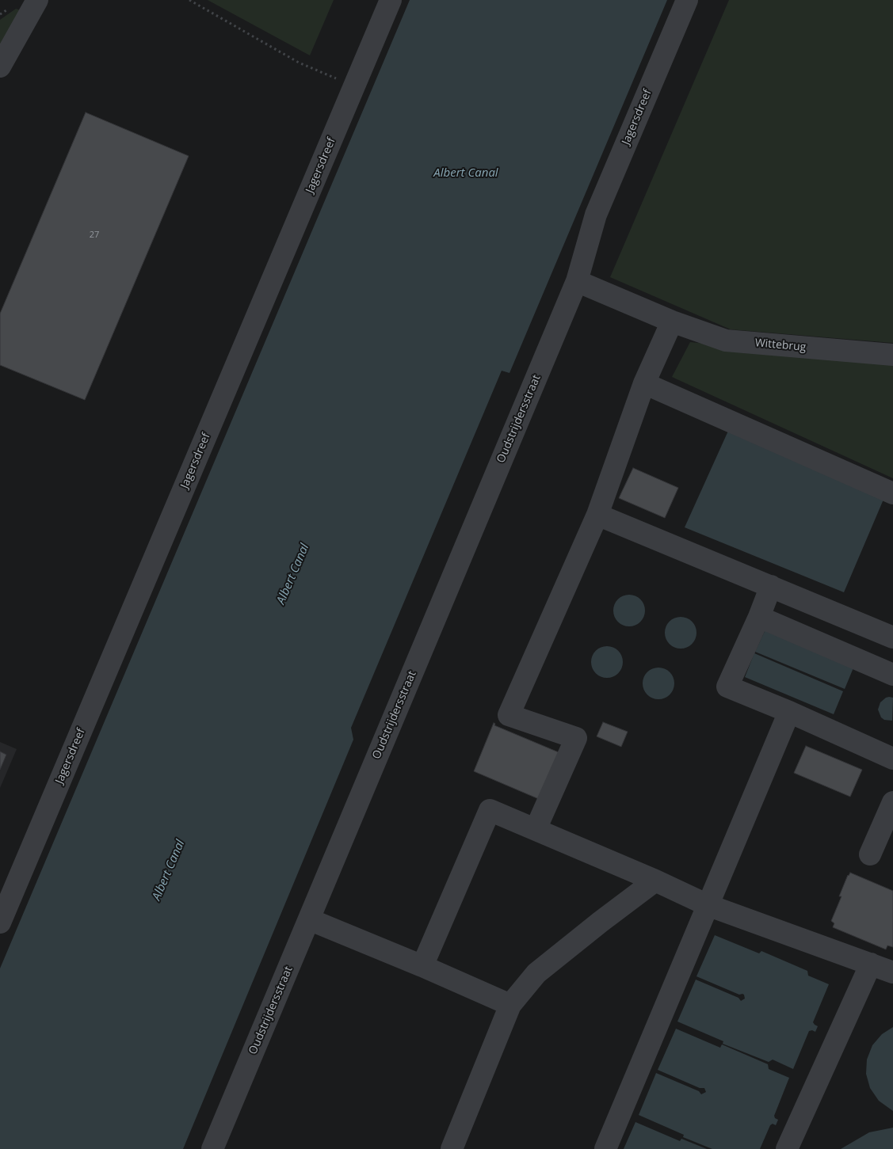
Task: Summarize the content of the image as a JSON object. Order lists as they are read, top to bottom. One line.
{"streets":{"street":["Jagersdreef","Wittebrug","Oudstrijdersstraat"]},"crossings":[["Jagersdreef","Wittebrug"],["Jagersdreef","Oudstrijdersstraat"],["Wittebrug","Oudstrijdersstraat"]],"water":["Albert Canal"],"house_numbers":["27"]}
